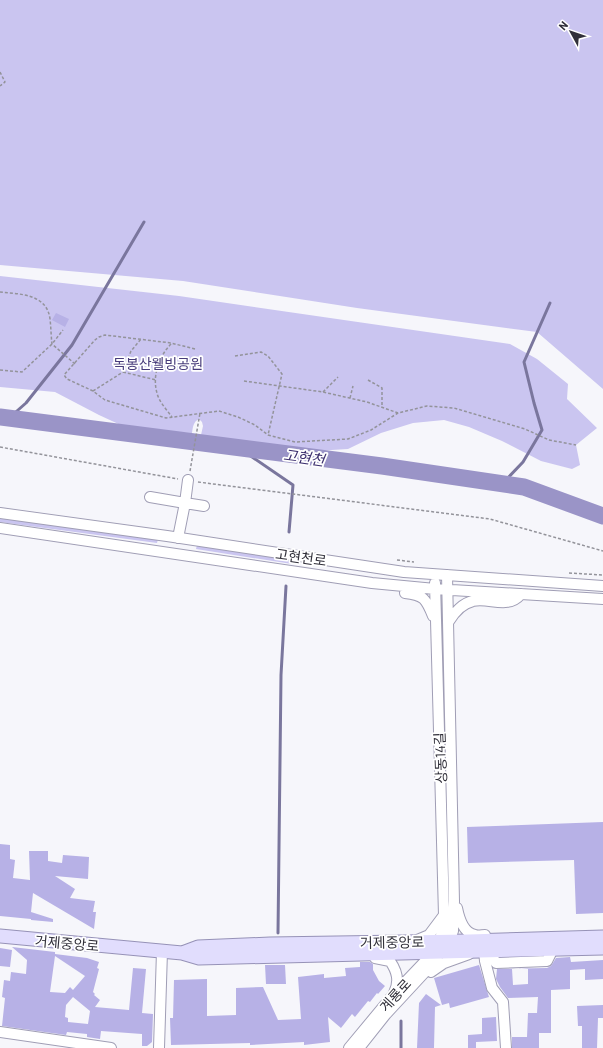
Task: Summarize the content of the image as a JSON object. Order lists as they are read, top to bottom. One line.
{"streets":{"main road":["거제중앙로"],"street":["고현천로","상동14길","계룡로"]},"crossings":[["고현천로","상동14길"],["상동14길","거제중앙로"],["상동14길","계룡로"],["거제중앙로","계룡로"]],"water":["고현천"],"parks":["독봉산웰빙공원"],"north":"top left"}
